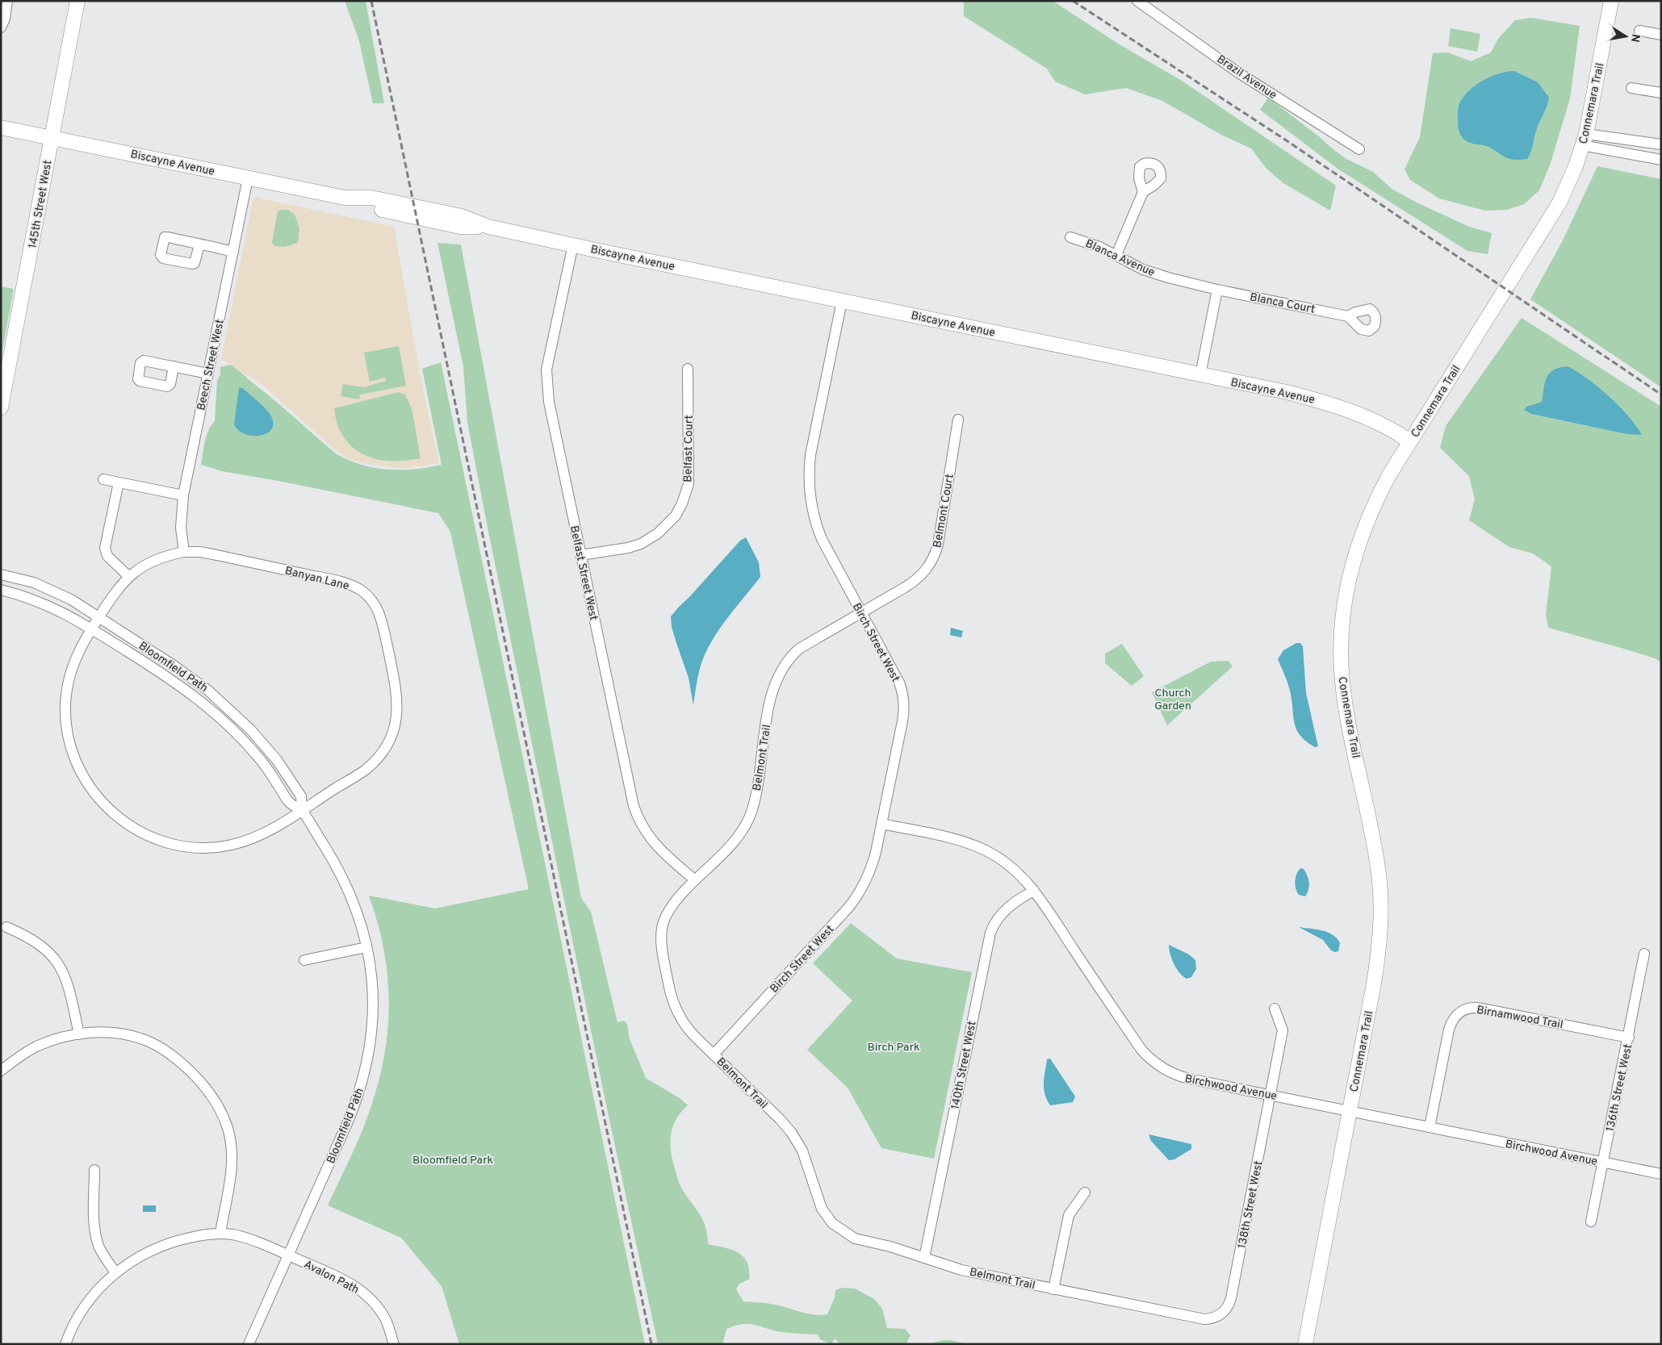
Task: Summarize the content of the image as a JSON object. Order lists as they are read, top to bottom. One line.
{"streets":{"street":["Brazil Avenue","Connemara Trail","Biscayne Avenue","145th Street West","Blanca Avenue","Blanca Court","Beech Street West","Belfast Court","Belmont Court","Belfast Street West","Banyan Lane","Birch Street West","Bloomfield Path","Belmont Trail","Birnamwood Trail","140th Street West","Birchwood Avenue","136th Street West","138th Street West","Avalon Path"]},"crossings":[["Connemara Trail","Biscayne Avenue"],["Connemara Trail","Birchwood Avenue"],["Biscayne Avenue","145th Street West"],["Biscayne Avenue","Beech Street West"],["Biscayne Avenue","Belfast Street West"],["Biscayne Avenue","Birch Street West"],["Blanca Avenue","Blanca Court"],["Beech Street West","Banyan Lane"],["Belfast Court","Belfast Street West"],["Belmont Court","Birch Street West"],["Belmont Court","Belmont Trail"],["Belfast Street West","Belmont Trail"],["Banyan Lane","Bloomfield Path"],["Birch Street West","Belmont Trail"],["Birch Street West","Birchwood Avenue"],["Bloomfield Path","Avalon Path"],["Belmont Trail","140th Street West"],["Belmont Trail","138th Street West"],["Birnamwood Trail","Birchwood Avenue"],["Birnamwood Trail","136th Street West"],["140th Street West","Birchwood Avenue"],["Birchwood Avenue","136th Street West"],["Birchwood Avenue","138th Street West"]],"parks":["Church Garden","Birch Park","Bloomfield Park"],"north":"right"}
